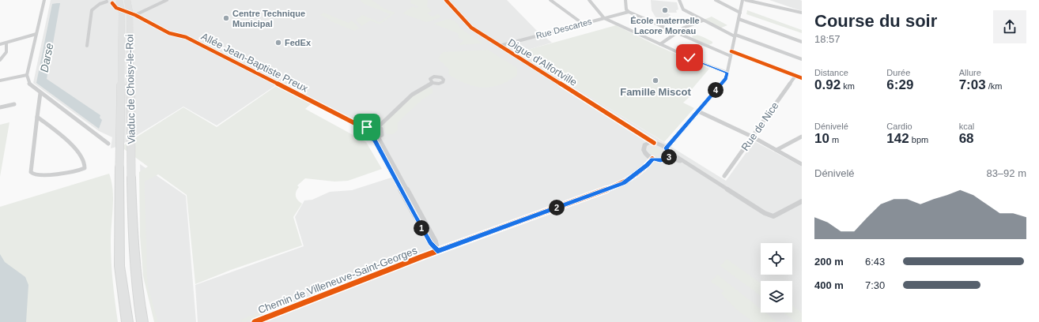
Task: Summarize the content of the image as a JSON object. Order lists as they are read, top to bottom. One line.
{"streets":{"highway":["Viaduc de Choisy-le-Roi"],"street":["Rue Descartes","Allée Jean-Baptiste Preux","Digue d'Alfortville","Rue de Nice","Chemin de Villeneuve-Saint-Georges"]},"crossings":[["Rue Descartes","Digue d'Alfortville"],["Digue d'Alfortville","Chemin de Villeneuve-Saint-Georges"]],"water":["Darse"],"places":["École maternelle Lacore Moreau","Centre Technique Municipal","FedEx","Famille Miscot"],"page":{"heading":["Course du soir","18:57"],"stats":[["Distance","0.92 km"],["Durée","6:29"],["Allure","7:03 /km"],["Dénivelé","10 m"],["Cardio","142 bpm"],["kcal","68"]],"pins":["4","3","2","1"],"chart":["Dénivelé","83–92 m"],"list":[{"name":"200 m","note":"6:43"},{"name":"400 m","note":"7:30"}]}}
